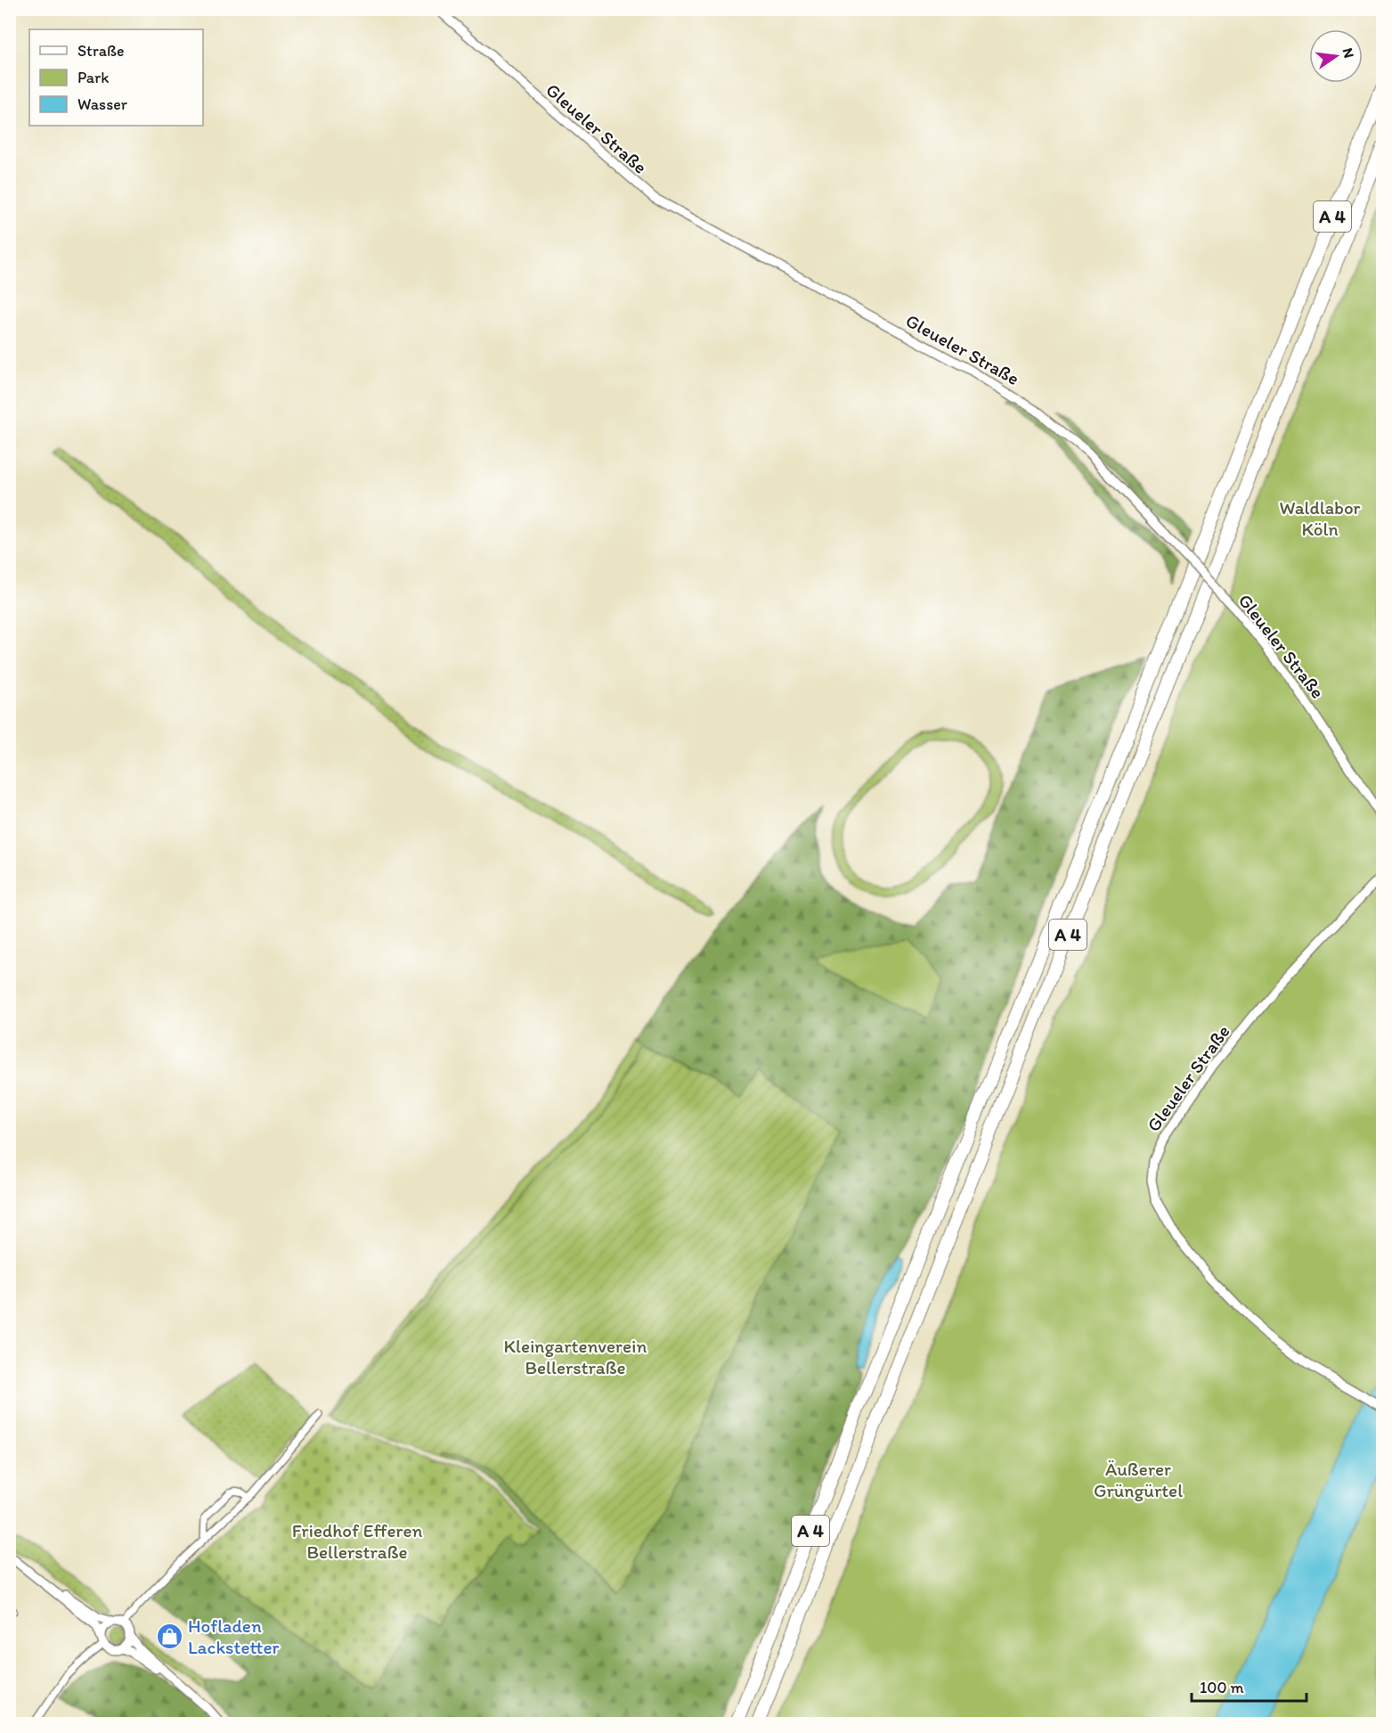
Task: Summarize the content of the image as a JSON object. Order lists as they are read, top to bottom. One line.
{"streets":{"highway":["A 4"],"street":["Gleueler Straße"]},"parks":["Waldlabor Köln","Kleingartenverein Bellerstraße","Äußerer Grüngürtel","Friedhof Efferen Bellerstraße"],"places":{"shop":["Hofladen Lackstetter"]},"legend":["Straße","Park","Wasser"],"scale_bar":"100 m","north":"right"}
